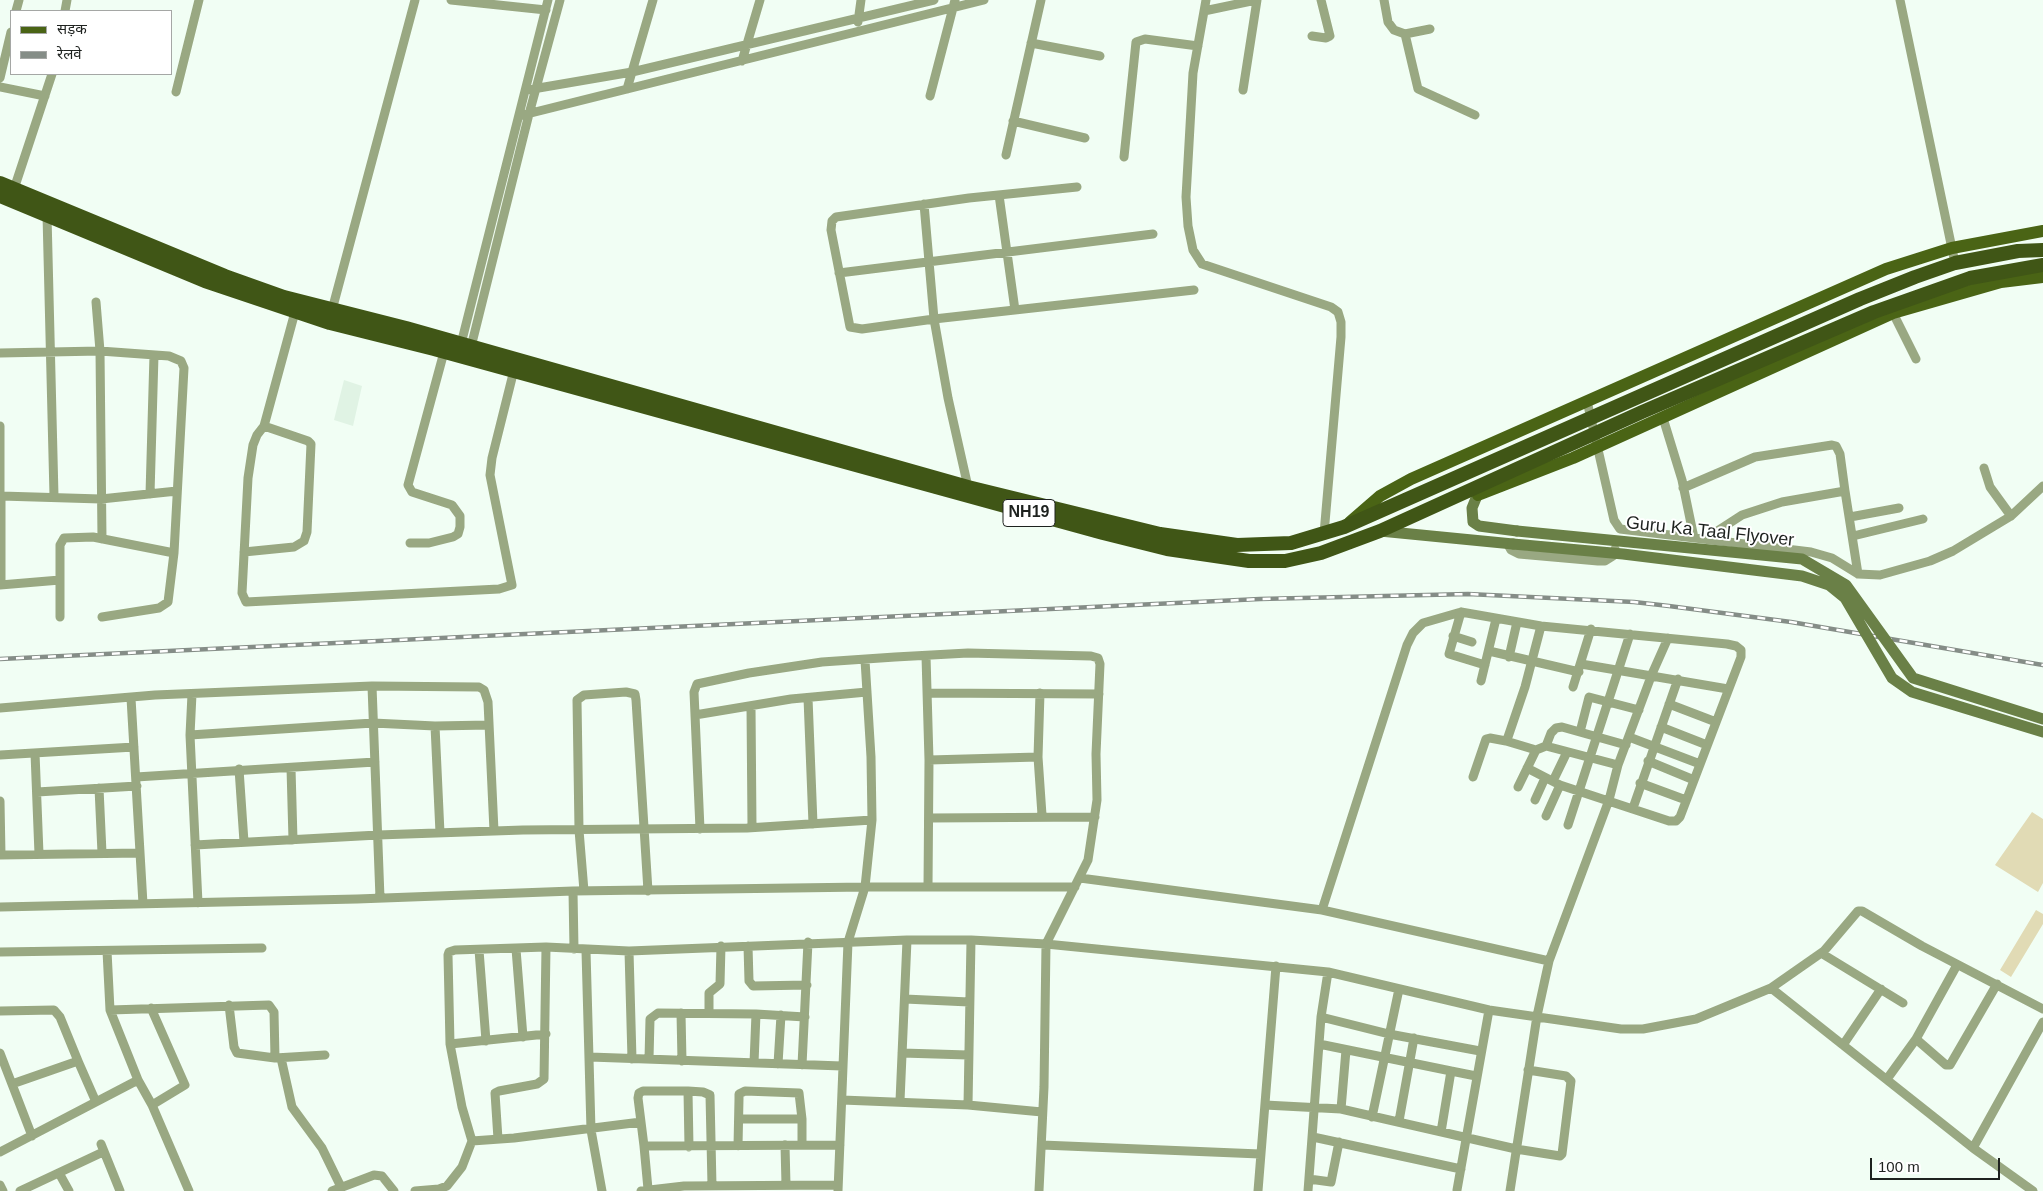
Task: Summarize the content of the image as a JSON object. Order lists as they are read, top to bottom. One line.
{"streets":{"highway":["NH19"],"main road":["Guru Ka Taal Flyover"]},"crossings":[["NH19","Guru Ka Taal Flyover"]],"legend":["सड़क","रेलवे"],"scale_bar":"100 m"}
